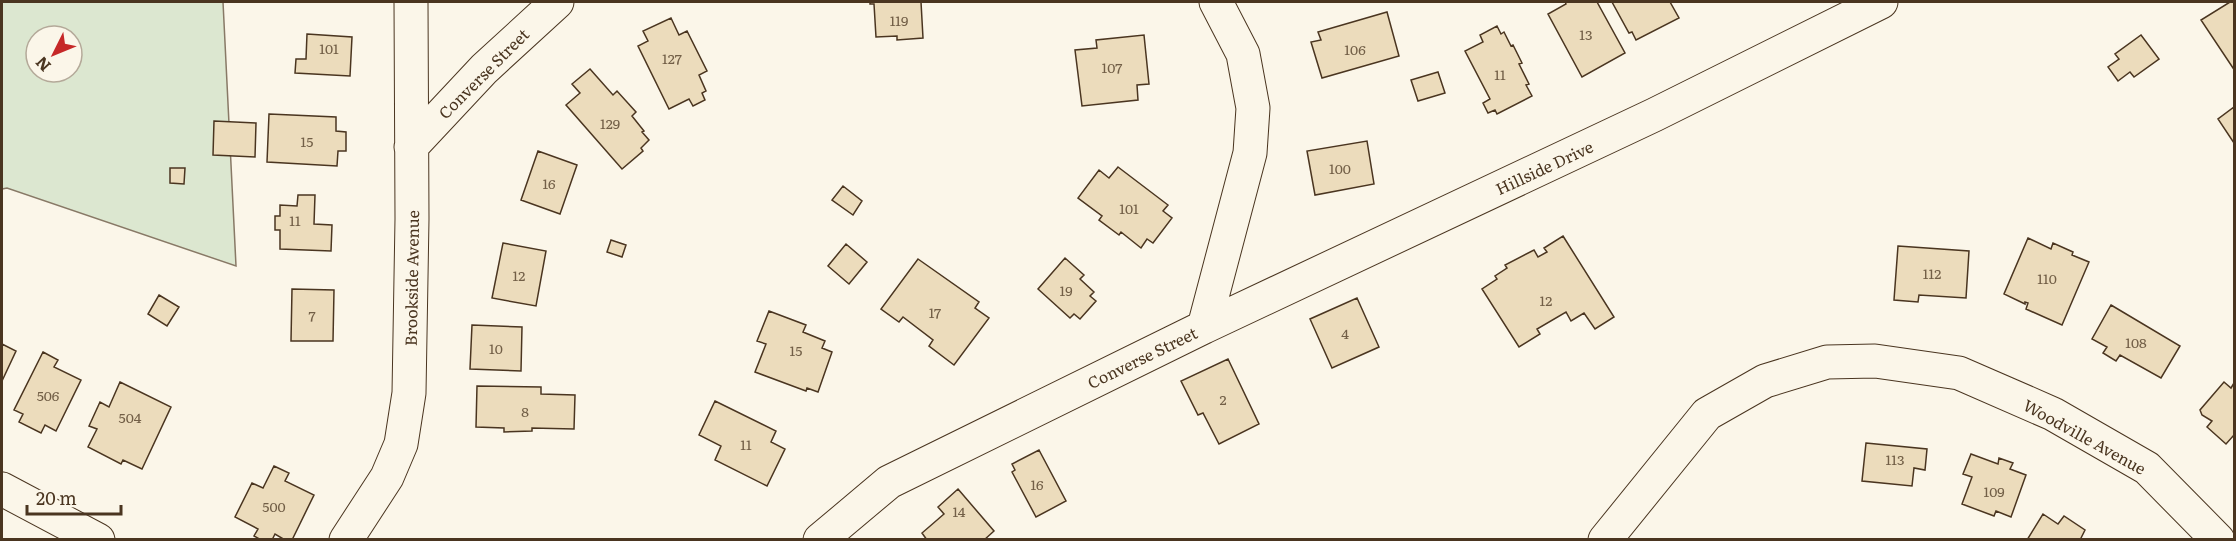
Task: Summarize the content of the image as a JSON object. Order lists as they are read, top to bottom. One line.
{"streets":{"street":["Converse Street","Hillside Drive","Brookside Avenue","Woodville Avenue"]},"crossings":[["Converse Street","Hillside Drive"],["Converse Street","Brookside Avenue"]],"house_numbers":["119","13","101","106","127","107","11","129","15","100","16","101","11","112","12","110","19","12","17","7","4","108","10","15","506","2","8","504","11","113","16","109","500","14"],"scale_bar":"20 m","north":"bottom left"}
